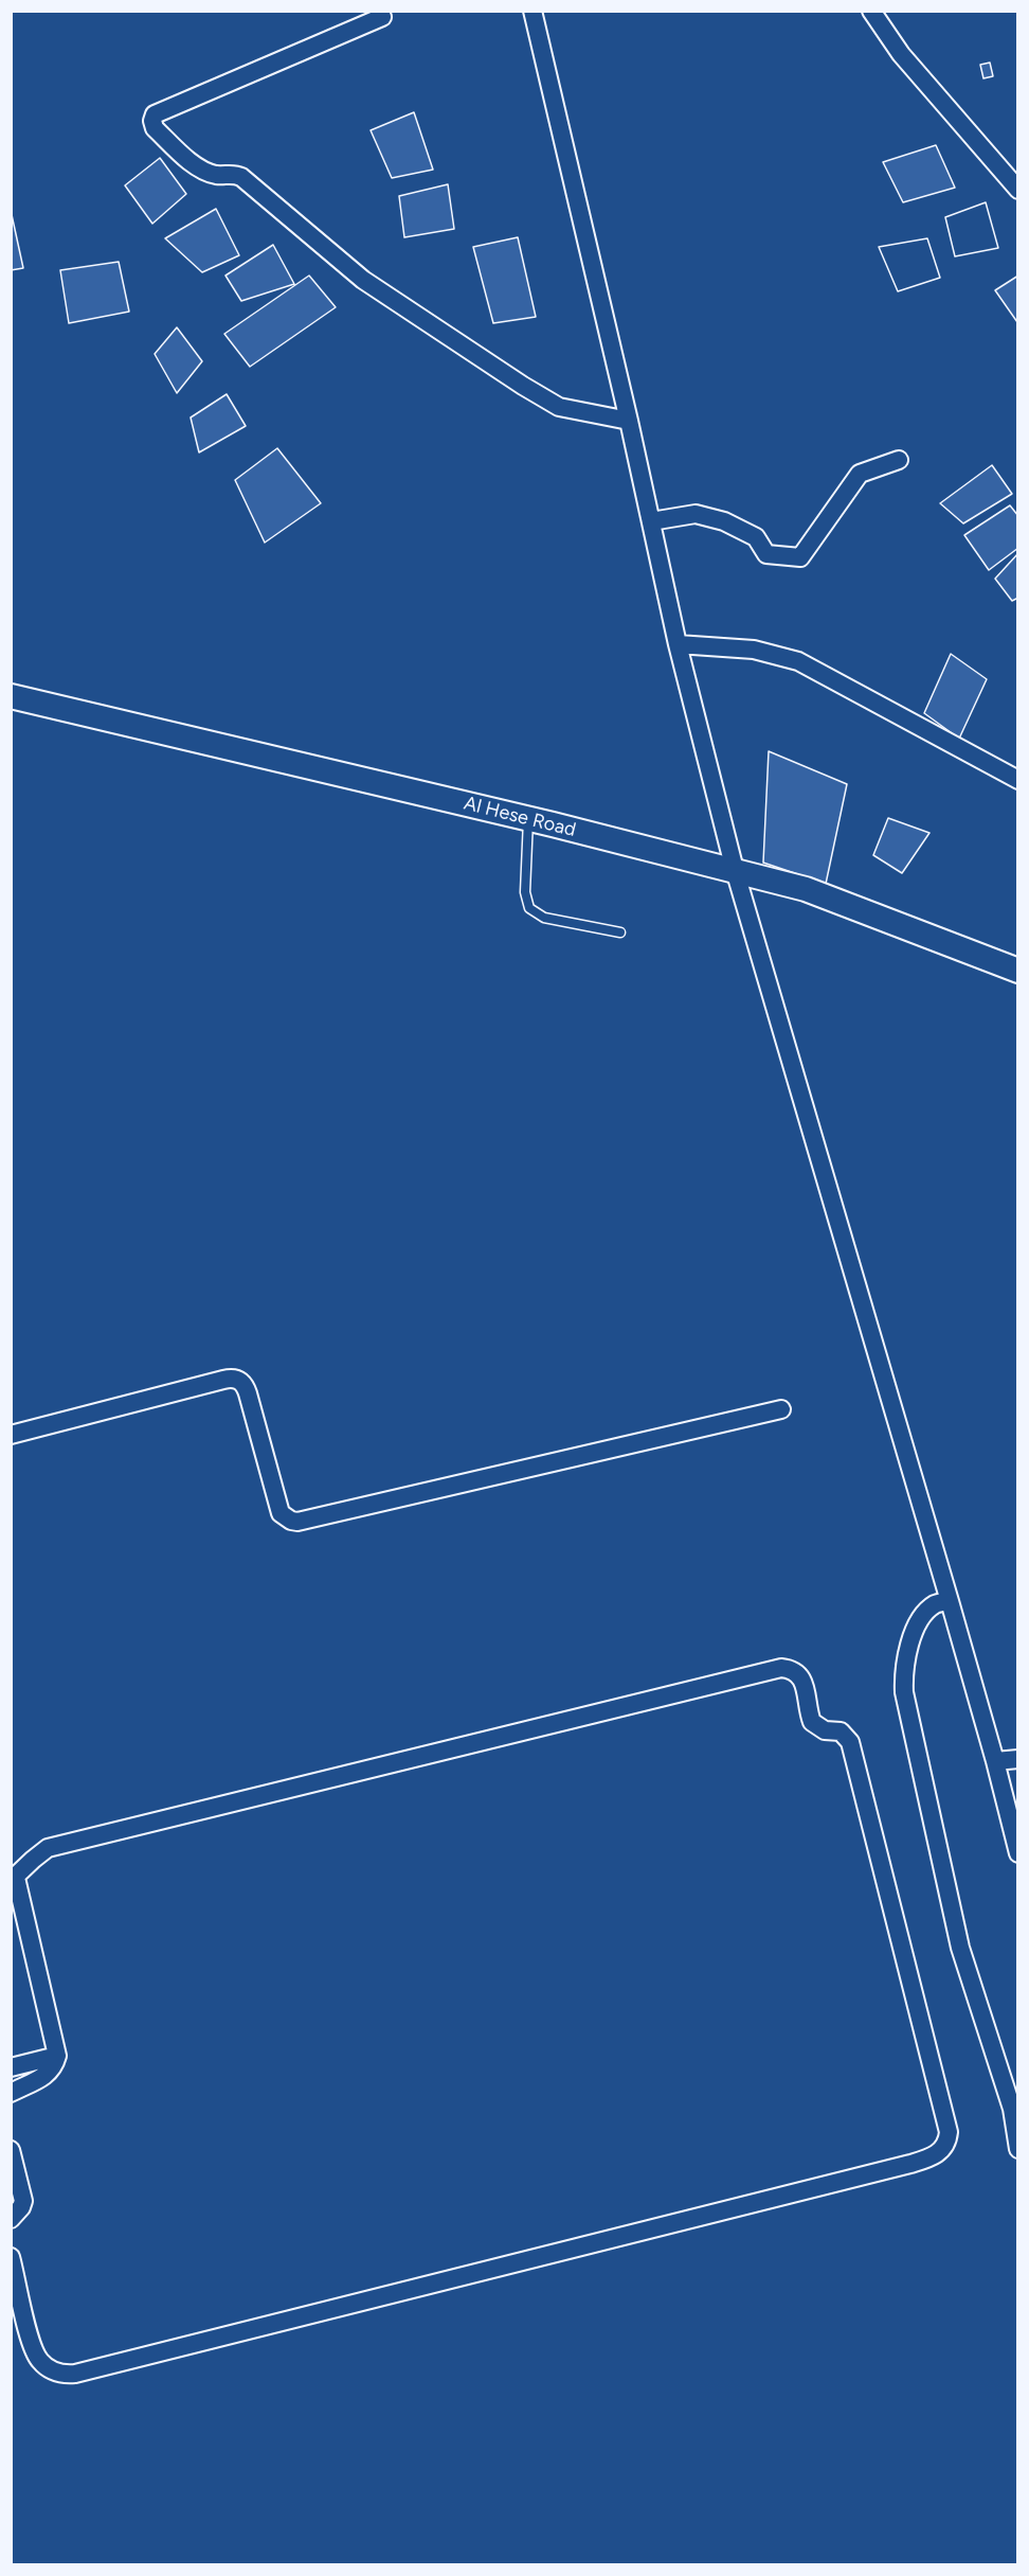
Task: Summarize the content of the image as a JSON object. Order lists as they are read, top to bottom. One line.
{"streets":{"street":["Al Hese Road"]}}
